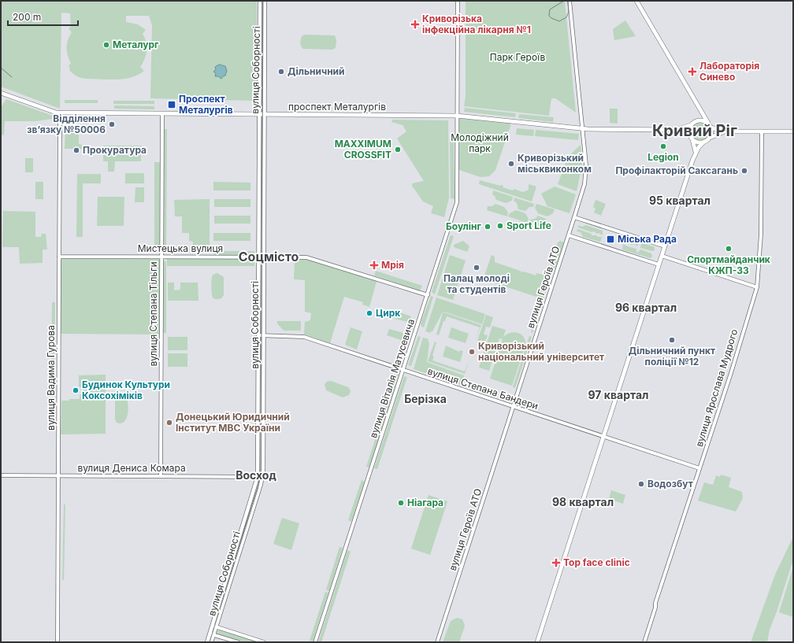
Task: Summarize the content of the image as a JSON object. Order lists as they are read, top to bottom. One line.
{"streets":{"main road":["вулиця Соборності","проспект Металургів"],"street":["Мистецька вулиця","вулиця Героїв АТО","вулиця Степана Тільги","вулиця Вадима Гурова","вулиця Віталія Матусевича","вулиця Ярослава Мудрого","вулиця Степана Бандери","вулиця Дениса Комара"]},"crossings":[["вулиця Соборності","проспект Металургів"],["вулиця Соборності","Мистецька вулиця"],["вулиця Соборності","вулиця Степана Бандери"],["вулиця Соборності","вулиця Дениса Комара"],["проспект Металургів","вулиця Героїв АТО"],["проспект Металургів","вулиця Степана Тільги"],["проспект Металургів","вулиця Вадима Гурова"],["проспект Металургів","вулиця Віталія Матусевича"],["Мистецька вулиця","вулиця Степана Тільги"],["Мистецька вулиця","вулиця Вадима Гурова"],["Мистецька вулиця","вулиця Віталія Матусевича"],["вулиця Героїв АТО","вулиця Степана Бандери"],["вулиця Степана Тільги","вулиця Дениса Комара"],["вулиця Вадима Гурова","вулиця Дениса Комара"],["вулиця Віталія Матусевича","вулиця Степана Бандери"],["вулиця Ярослава Мудрого","вулиця Степана Бандери"]],"districts":["Кривий Ріг","95 квартал","Соцмісто","96 квартал","97 квартал","Берізка","Восход","98 квартал"],"parks":["Парк Героїв","Молодіжний парк"],"places":{"health":["Криворізька інфекційна лікарня №1","Лабораторія Синево","Мрія","Top face clinic"],"other":["Металург","Дільничний","Відділення зв’язку №50006","Legion","MAXXIMUM CROSSFIT","Прокуратура","Криворізький міськвиконком","Профілакторій Саксагань","Sport Life","Боулінг","Спортмайданчик КЖП-33","Палац молоді та студентів","Цирк","Дільничний пункт поліції №12","Криворізький національний університет","Будинок Культури Коксохіміків","Донецький Юридичний Інститут МВС України","Водозбут","Ніагара"],"transit":["Проспект Металургів","Міська Рада"]},"scale_bar":"200 m"}
